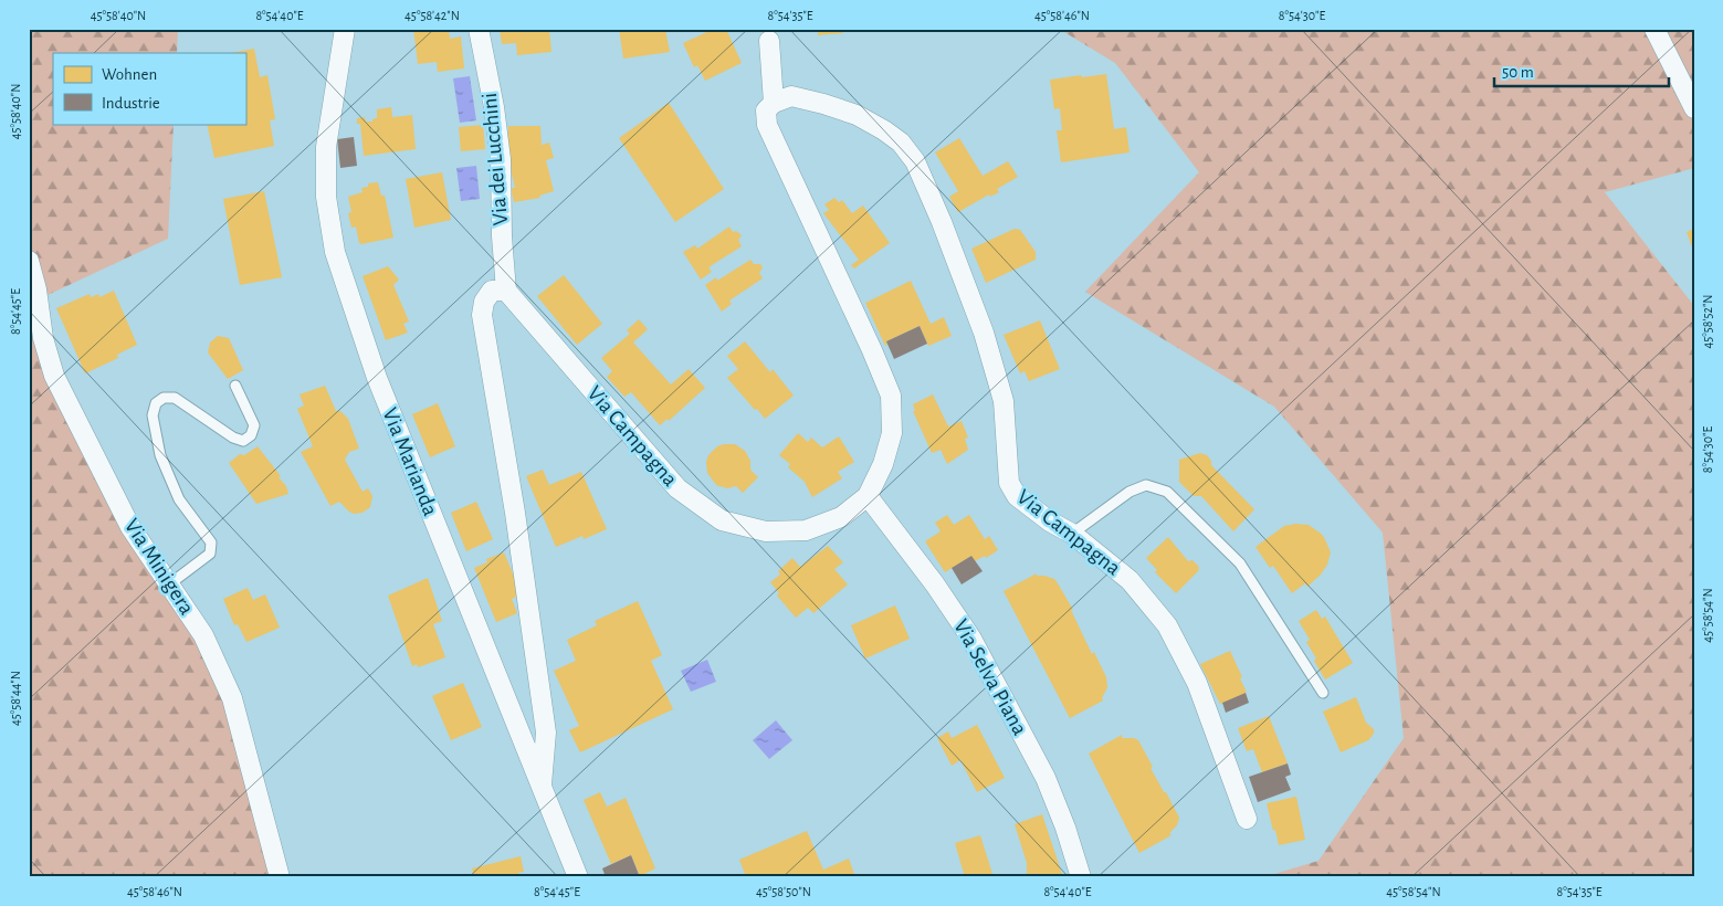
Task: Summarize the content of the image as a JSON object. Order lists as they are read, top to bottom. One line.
{"streets":{"street":["Via dei Lucchini","Via Campagna","Via Marianda","Via Minigera","Via Selva Piana"]},"crossings":[["Via dei Lucchini","Via Campagna"],["Via Campagna","Via Selva Piana"]],"legend":["Wohnen","Industrie"],"scale_bar":"50 m","coordinates":["45°58'40\"N","8°54'40\"E","45°58'42\"N","8°54'35\"E","45°58'46\"N","8°54'30\"E","8°54'45\"E","45°58'52\"N","45°58'54\"N","45°58'44\"N","45°58'50\"N"]}
